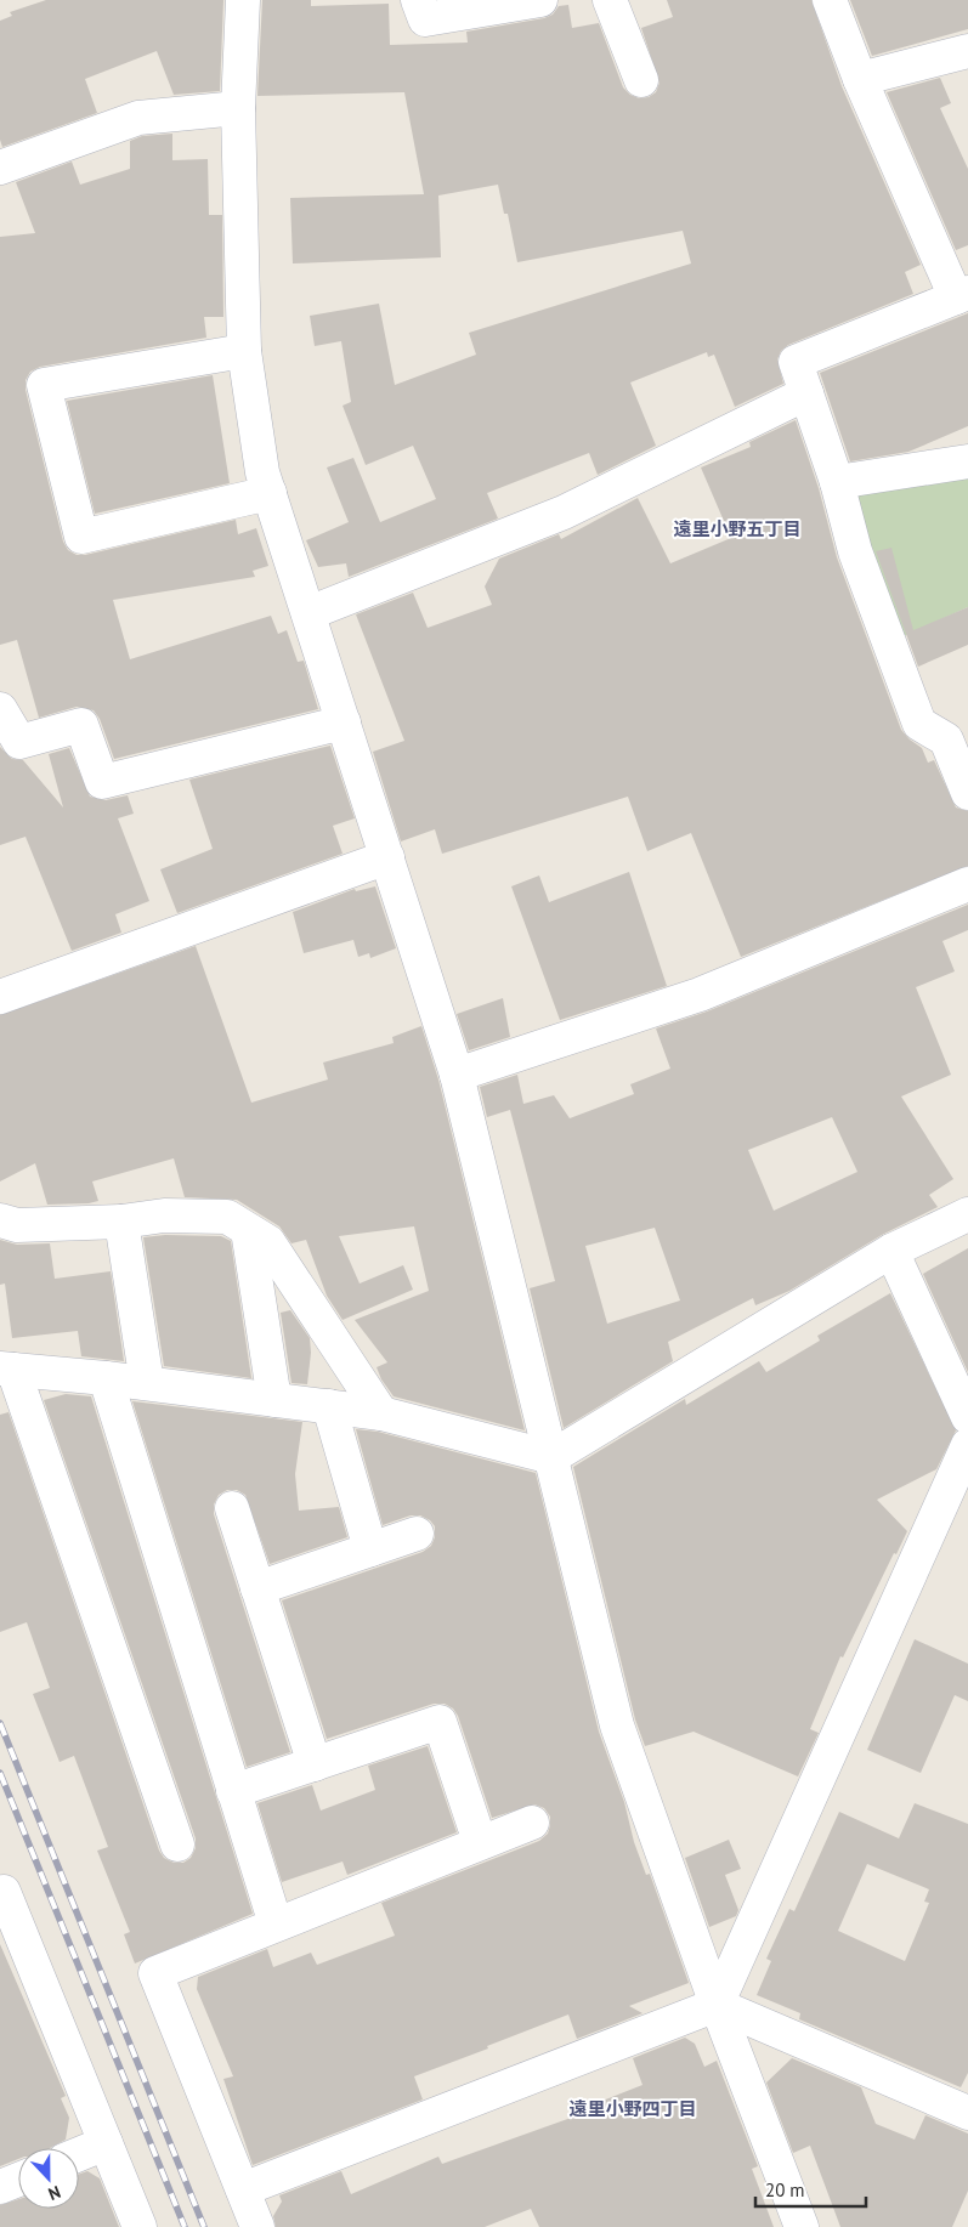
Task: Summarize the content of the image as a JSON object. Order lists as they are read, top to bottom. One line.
{"districts":["遠里小野五丁目","遠里小野四丁目"],"scale_bar":"20 m","north":"bottom"}
